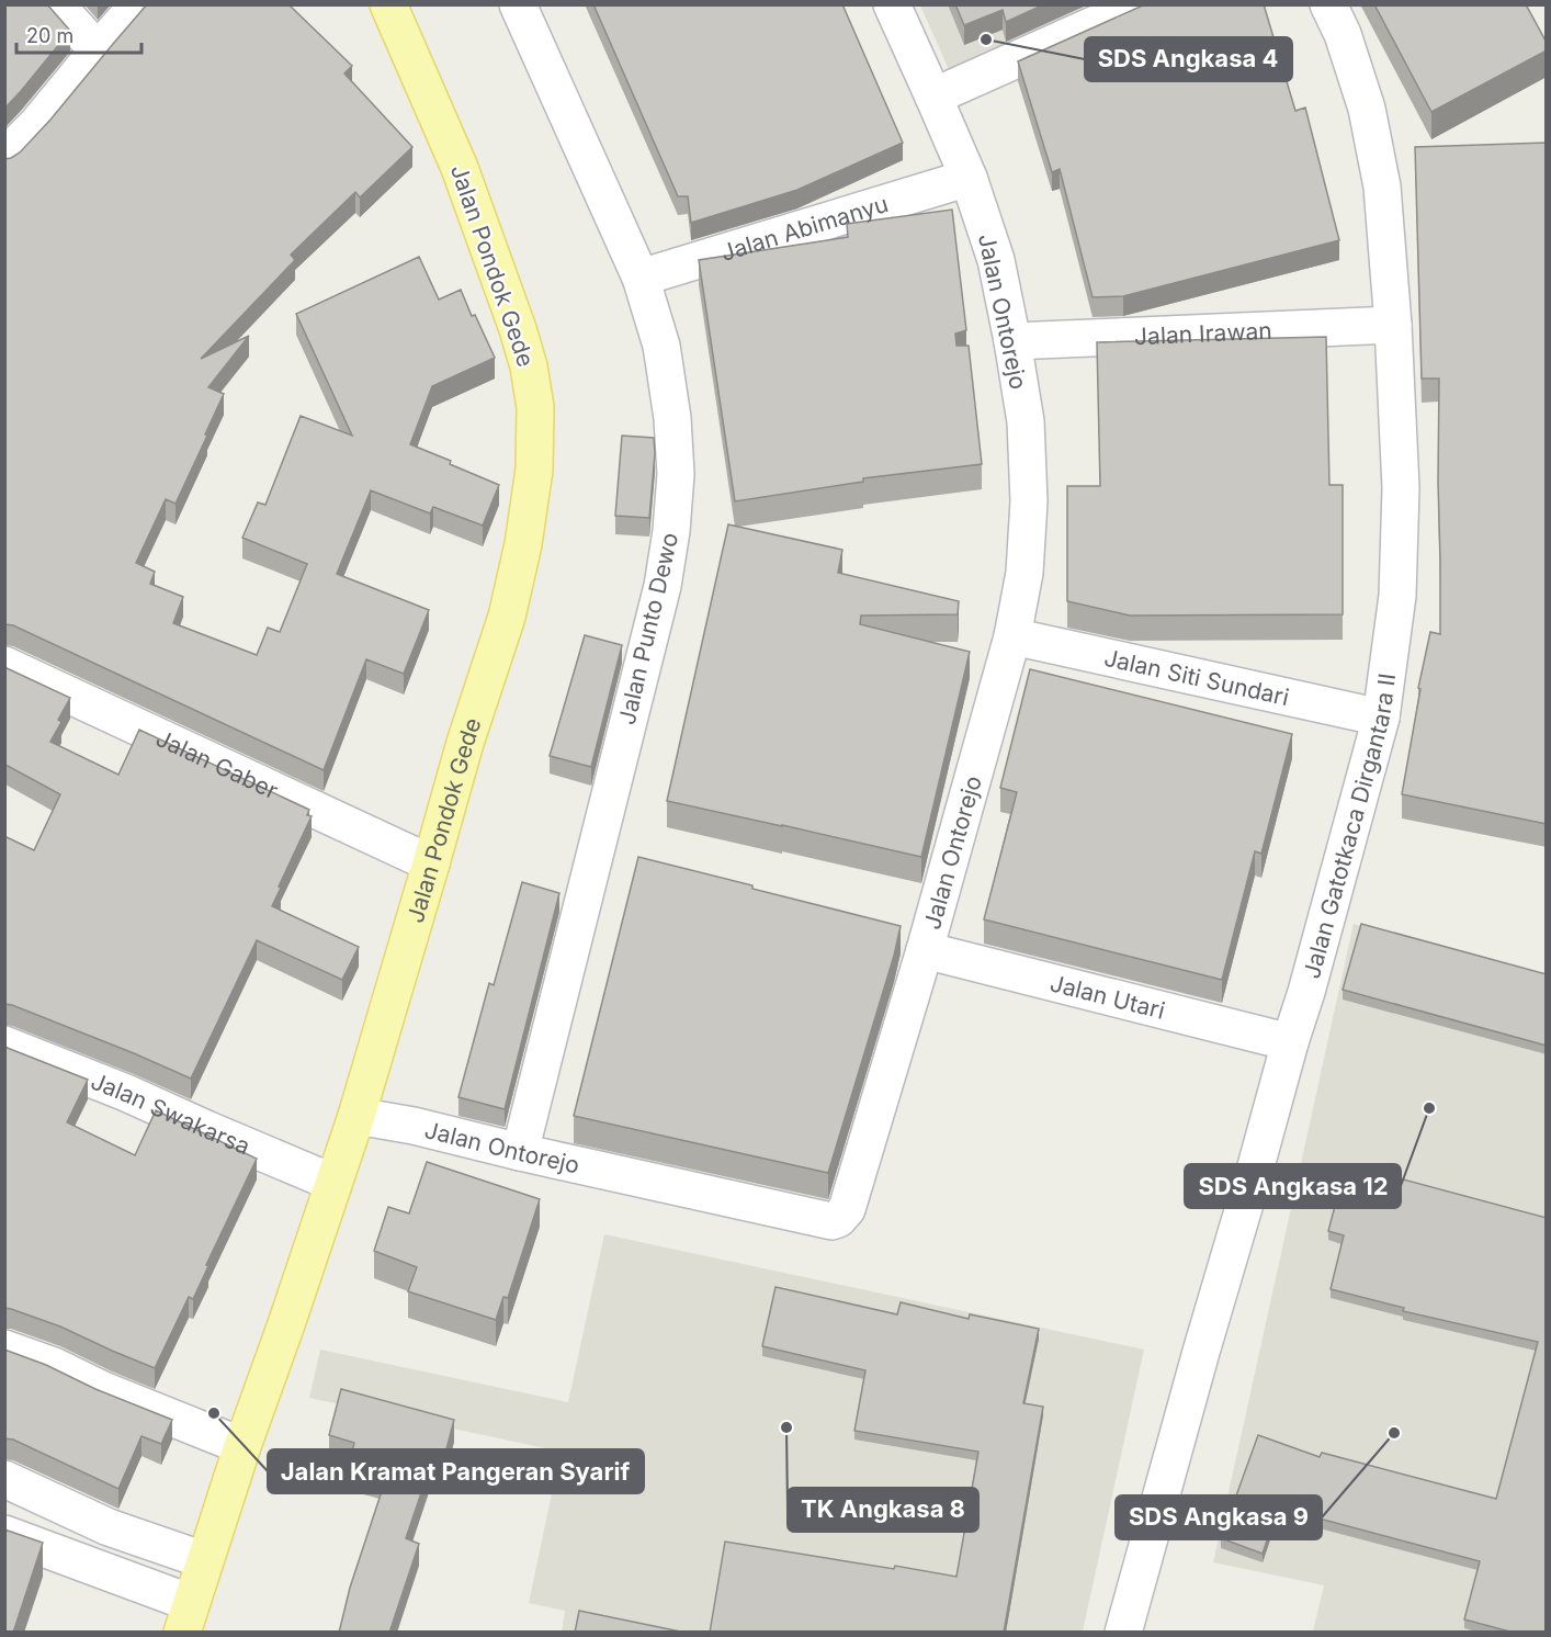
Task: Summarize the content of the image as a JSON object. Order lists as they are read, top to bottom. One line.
{"streets":{"main road":["Jalan Pondok Gede"],"street":["Jalan Abimanyu","Jalan Ontorejo","Jalan Irawan","Jalan Punto Dewo","Jalan Siti Sundari","Jalan Gaber","Jalan Gatotkaca Dirgantara II","Jalan Utari","Jalan Swakarsa"]},"crossings":[["Jalan Abimanyu","Jalan Ontorejo"],["Jalan Abimanyu","Jalan Punto Dewo"],["Jalan Pondok Gede","Jalan Ontorejo"],["Jalan Pondok Gede","Jalan Gaber"],["Jalan Pondok Gede","Jalan Swakarsa"],["Jalan Ontorejo","Jalan Irawan"],["Jalan Ontorejo","Jalan Punto Dewo"],["Jalan Ontorejo","Jalan Siti Sundari"],["Jalan Ontorejo","Jalan Utari"],["Jalan Irawan","Jalan Gatotkaca Dirgantara II"],["Jalan Siti Sundari","Jalan Gatotkaca Dirgantara II"],["Jalan Gatotkaca Dirgantara II","Jalan Utari"]],"places":["SDS Angkasa 4","SDS Angkasa 12","Jalan Kramat Pangeran Syarif","TK Angkasa 8","SDS Angkasa 9"],"scale_bar":"20 m"}
